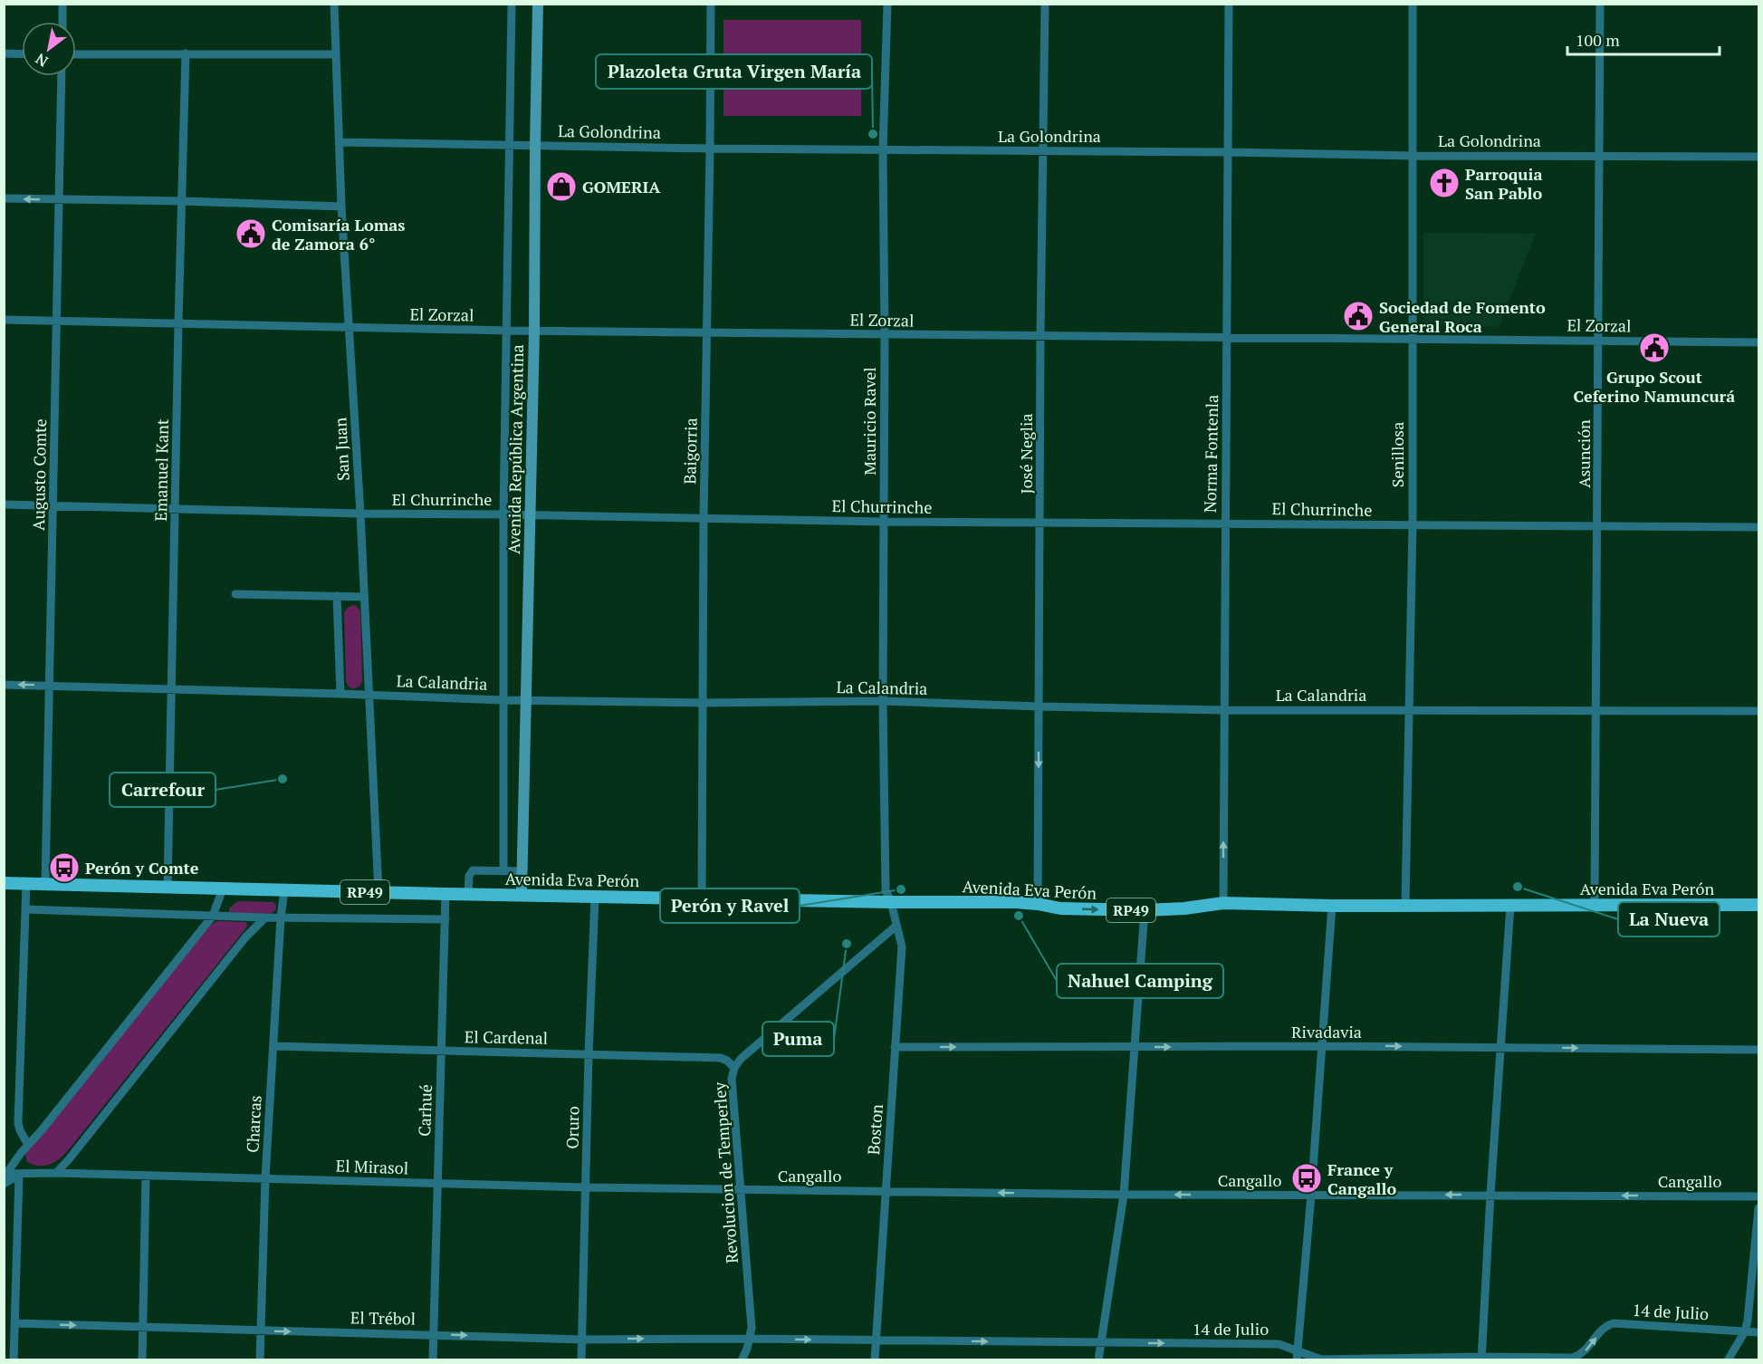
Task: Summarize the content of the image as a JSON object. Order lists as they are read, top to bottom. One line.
{"streets":{"main road":["Avenida República Argentina","Avenida Eva Perón","RP49"],"street":["La Golondrina","El Zorzal","Mauricio Ravel","San Juan","Baigorria","José Neglia","Norma Fontenla","Asunción","Senillosa","Emanuel Kant","Augusto Comte","El Churrinche","La Calandria","Rivadavia","El Cardenal","Carhué","Charcas","Oruro","Boston","El Mirasol","Revolucion de Temperley","Cangallo","14 de Julio","El Trébol"]},"crossings":[["La Golondrina","Mauricio Ravel"],["La Golondrina","San Juan"],["La Golondrina","Avenida República Argentina"],["La Golondrina","Baigorria"],["La Golondrina","José Neglia"],["La Golondrina","Norma Fontenla"],["La Golondrina","Asunción"],["La Golondrina","Senillosa"],["El Zorzal","Mauricio Ravel"],["El Zorzal","San Juan"],["El Zorzal","Avenida República Argentina"],["El Zorzal","Baigorria"],["El Zorzal","José Neglia"],["El Zorzal","Norma Fontenla"],["El Zorzal","Asunción"],["El Zorzal","Senillosa"],["El Zorzal","Emanuel Kant"],["El Zorzal","Augusto Comte"],["Mauricio Ravel","El Churrinche"],["Mauricio Ravel","La Calandria"],["Mauricio Ravel","Avenida Eva Perón"],["Mauricio Ravel","Boston"],["San Juan","El Churrinche"],["San Juan","La Calandria"],["San Juan","Avenida Eva Perón"],["Avenida República Argentina","El Churrinche"],["Avenida República Argentina","La Calandria"],["Avenida República Argentina","Avenida Eva Perón"],["Baigorria","El Churrinche"],["Baigorria","La Calandria"],["Baigorria","Avenida Eva Perón"],["José Neglia","El Churrinche"],["José Neglia","La Calandria"],["José Neglia","Avenida Eva Perón"],["Norma Fontenla","El Churrinche"],["Norma Fontenla","La Calandria"],["Norma Fontenla","Avenida Eva Perón"],["Asunción","El Churrinche"],["Asunción","La Calandria"],["Asunción","Avenida Eva Perón"],["Senillosa","El Churrinche"],["Senillosa","La Calandria"],["Senillosa","Avenida Eva Perón"],["Emanuel Kant","El Churrinche"],["Emanuel Kant","La Calandria"],["Emanuel Kant","Avenida Eva Perón"],["Augusto Comte","El Churrinche"],["Augusto Comte","La Calandria"],["Augusto Comte","Avenida Eva Perón"],["Avenida Eva Perón","Carhué"],["Avenida Eva Perón","Charcas"],["Avenida Eva Perón","Oruro"],["Avenida Eva Perón","Boston"],["Rivadavia","Boston"],["El Cardenal","Carhué"],["El Cardenal","Charcas"],["El Cardenal","Oruro"],["El Cardenal","Revolucion de Temperley"],["Carhué","El Mirasol"],["Carhué","El Trébol"],["Charcas","El Mirasol"],["Charcas","El Trébol"],["Oruro","El Mirasol"],["Oruro","El Trébol"],["Boston","Revolucion de Temperley"],["Boston","Cangallo"],["Boston","14 de Julio"],["El Mirasol","Revolucion de Temperley"],["El Mirasol","Cangallo"],["Revolucion de Temperley","Cangallo"],["Revolucion de Temperley","14 de Julio"],["Revolucion de Temperley","El Trébol"],["14 de Julio","El Trébol"]],"one_way":["Rivadavia","Cangallo","14 de Julio","El Trébol"],"places":{"other":["Plazoleta Gruta Virgen María","Carrefour","La Nueva","Perón y Ravel","Nahuel Camping","Puma"],"church":["Parroquia San Pablo"],"shop":["GOMERIA"],"public building":["Comisaría Lomas de Zamora 6°","Sociedad de Fomento General Roca","Grupo Scout Ceferino Namuncurá"],"bus stop":["Perón y Comte","France y Cangallo"]},"scale_bar":"100 m","north":"bottom left"}
